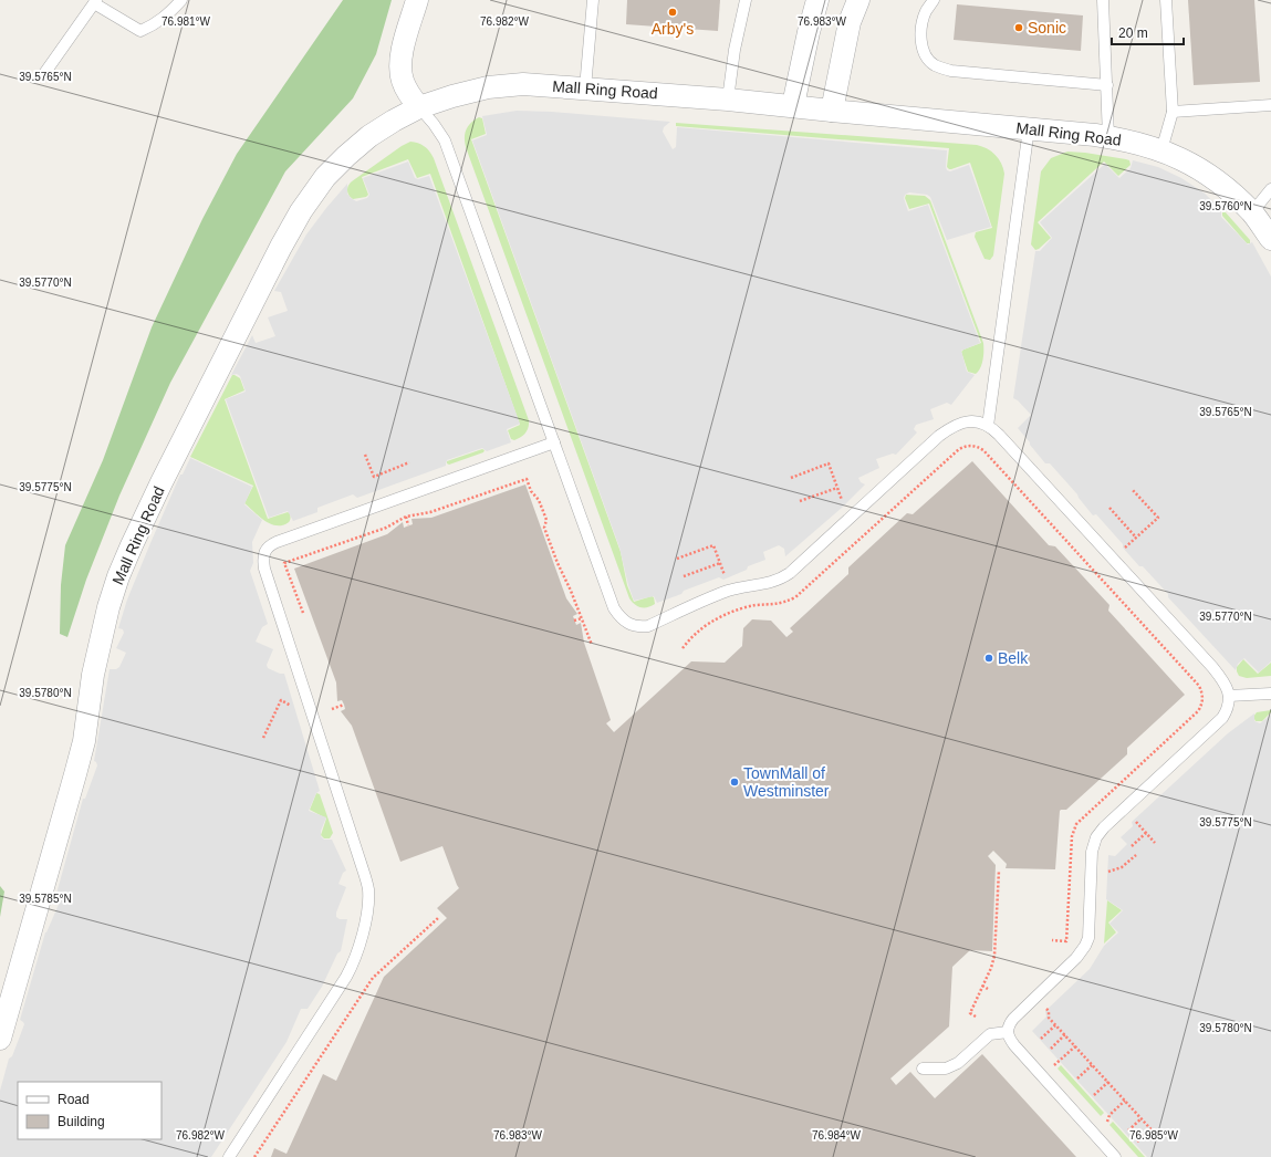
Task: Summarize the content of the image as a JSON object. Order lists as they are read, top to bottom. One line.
{"streets":{"street":["Mall Ring Road"]},"places":["Arby's","Sonic","Belk","TownMall of Westminster"],"legend":["Road","Building"],"scale_bar":"20 m","coordinates":["76.981°W","76.982°W","76.983°W","39.5765°N","39.5760°N","39.5770°N","39.5775°N","39.5780°N","39.5785°N","76.984°W","76.985°W"]}
